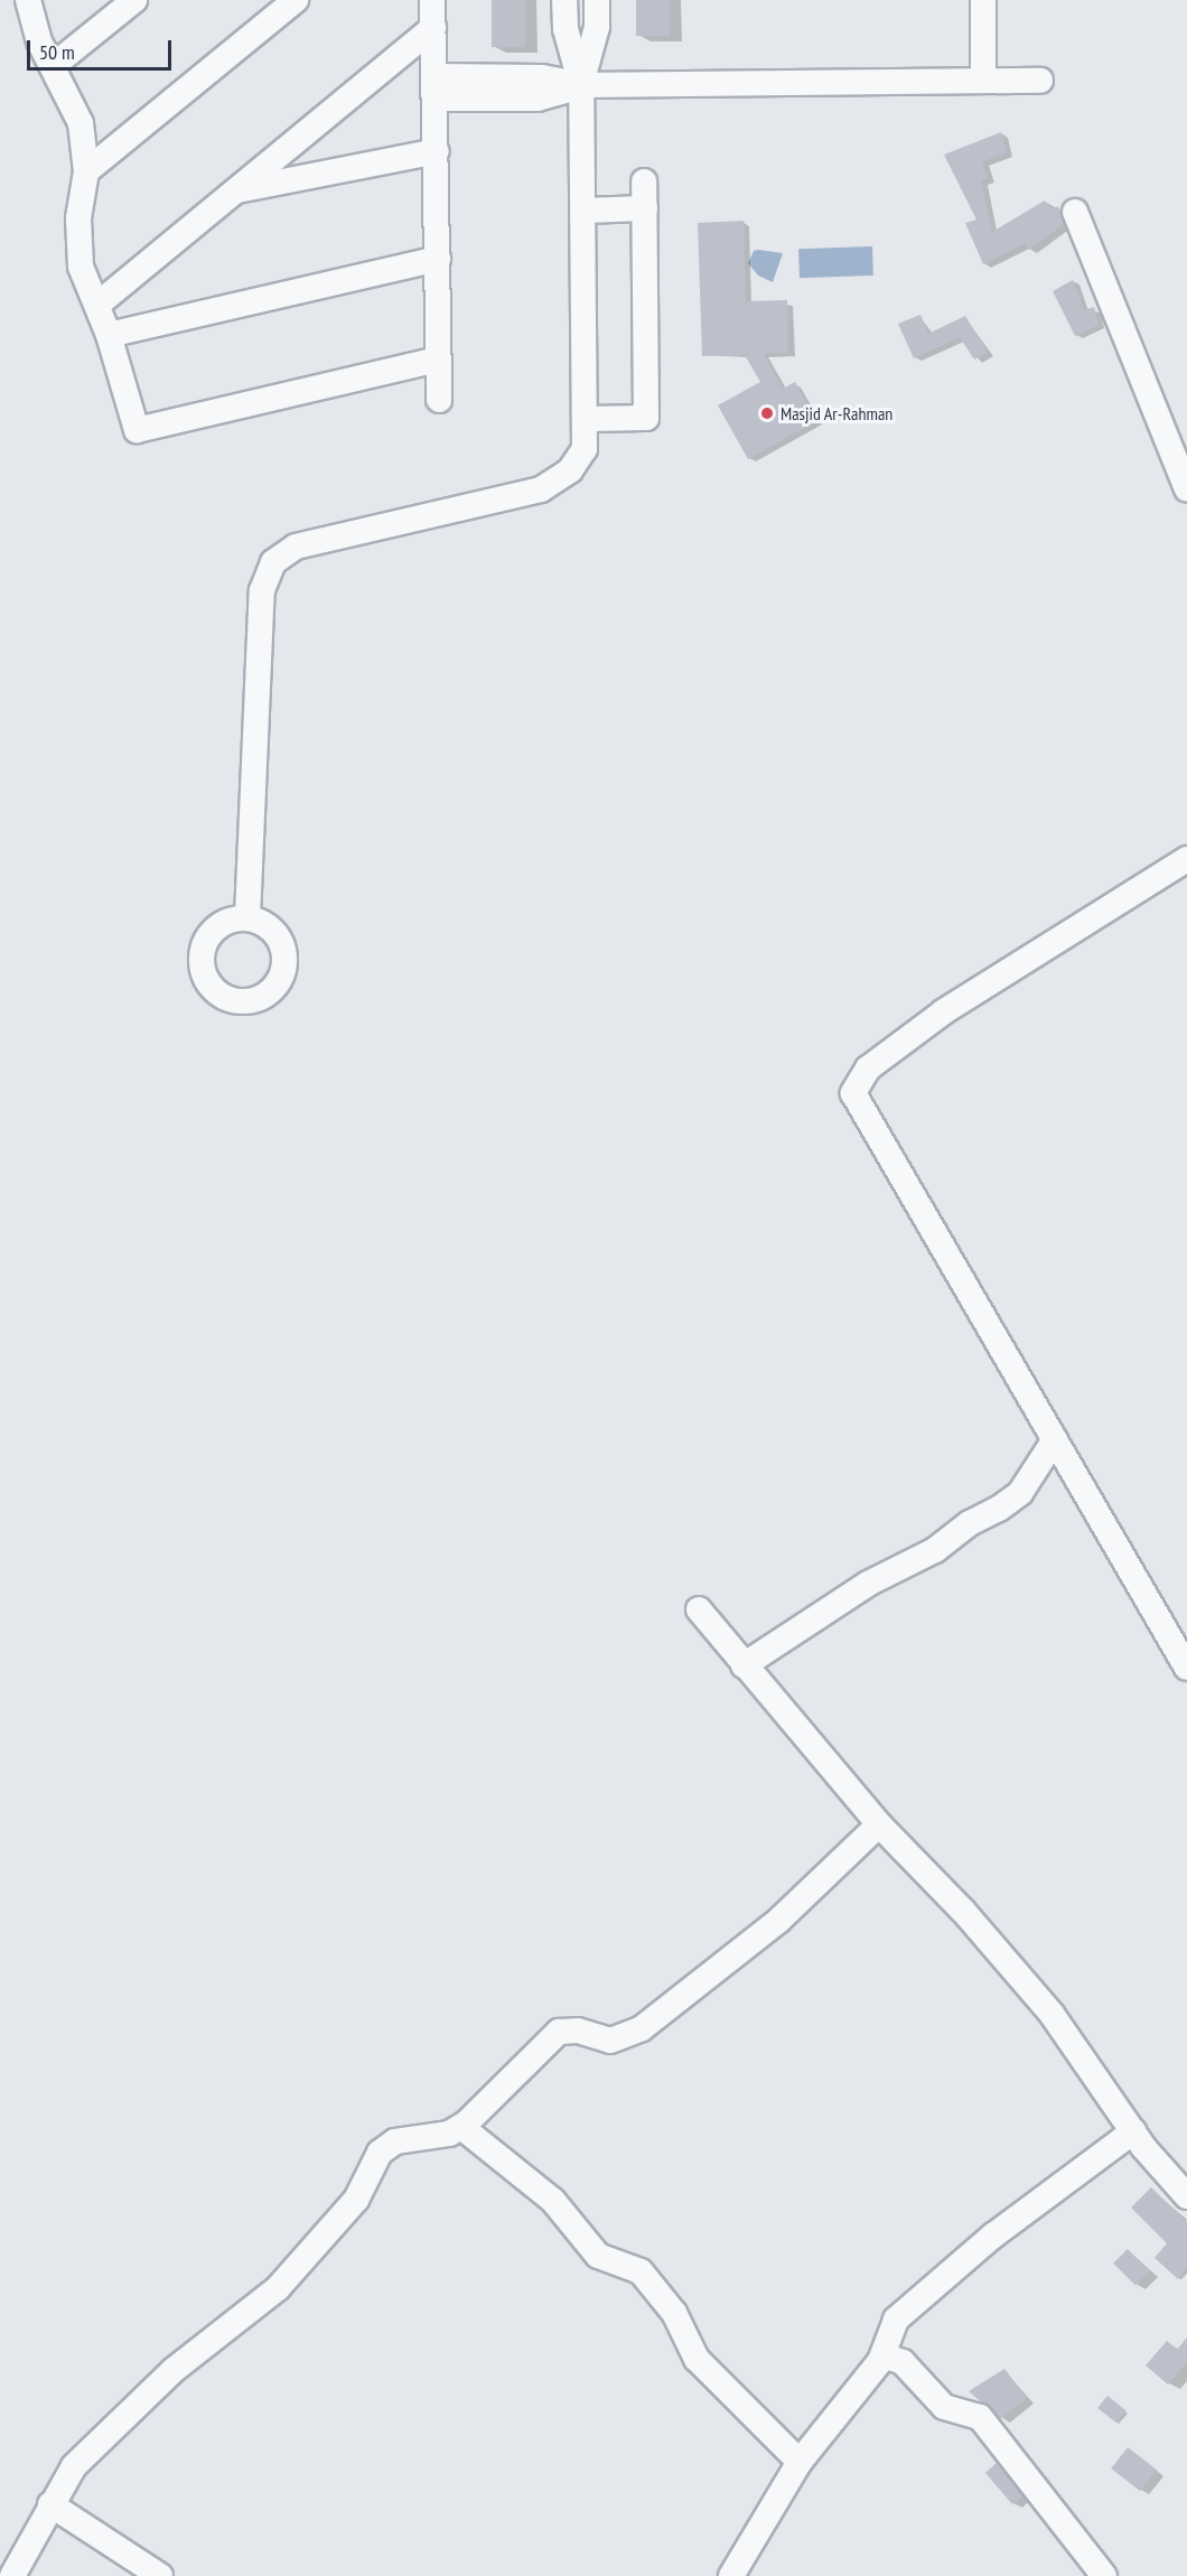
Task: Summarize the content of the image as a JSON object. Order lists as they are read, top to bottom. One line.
{"places":["Masjid Ar-Rahman"],"scale_bar":"50 m"}
